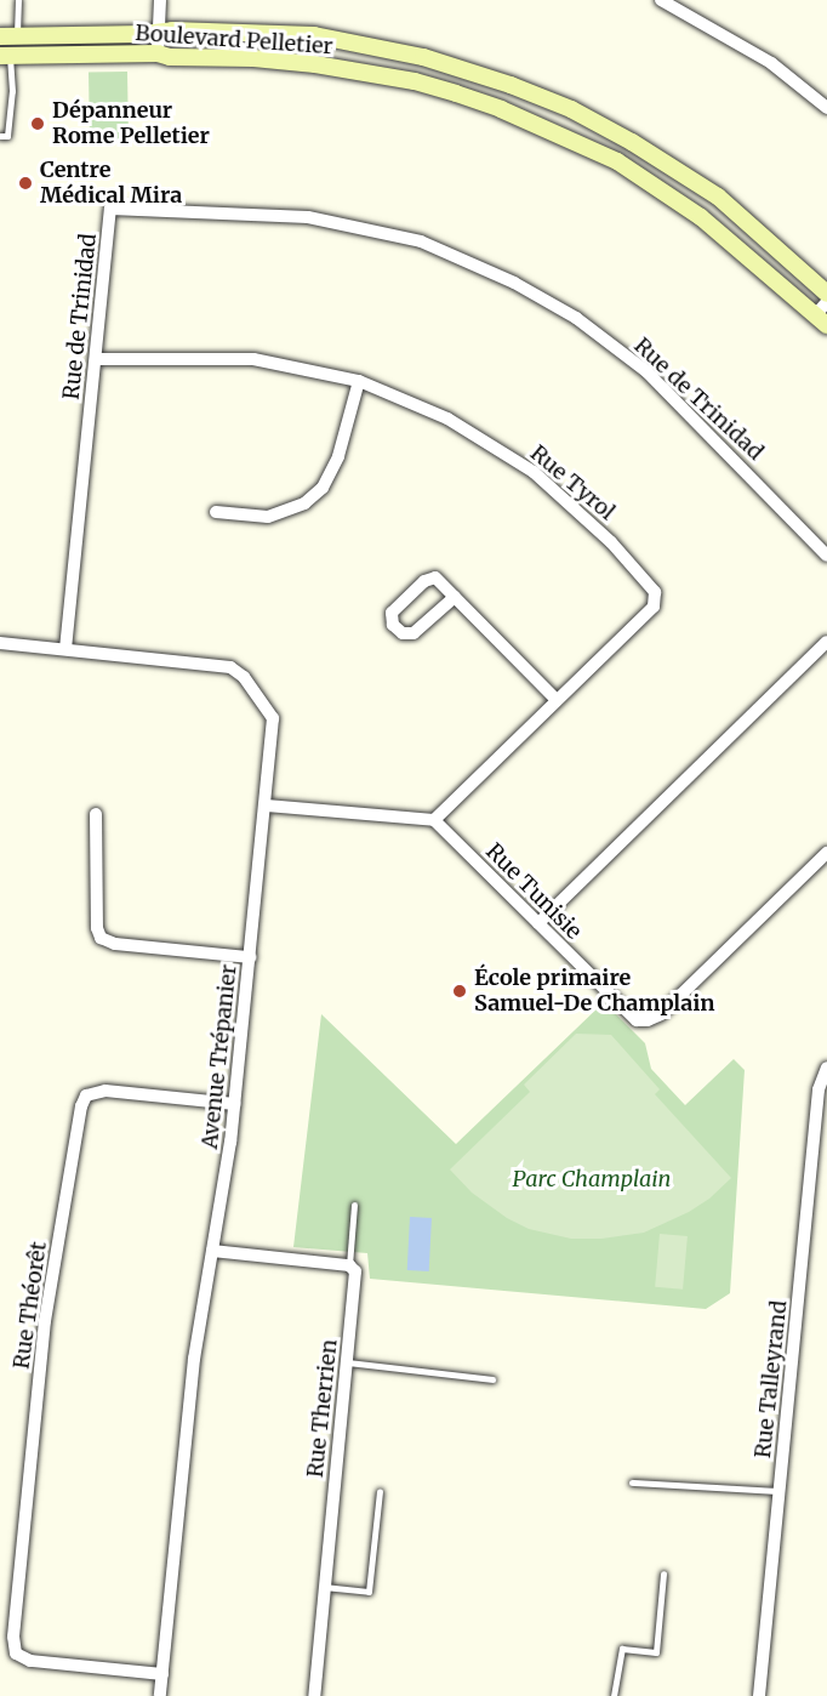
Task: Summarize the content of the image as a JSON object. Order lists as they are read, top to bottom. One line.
{"streets":{"street":["Boulevard Pelletier","Rue de Trinidad","Rue Tyrol","Rue Tunisie","Avenue Trépanier","Rue Théorêt","Rue Talleyrand","Rue Therrien"]},"crossings":[["Rue de Trinidad","Rue Tyrol"],["Rue de Trinidad","Avenue Trépanier"],["Rue Tyrol","Rue Tunisie"],["Avenue Trépanier","Rue Théorêt"]],"parks":["Parc Champlain"],"places":["Dépanneur Rome Pelletier","Centre Médical Mira","École primaire Samuel-De Champlain"]}
